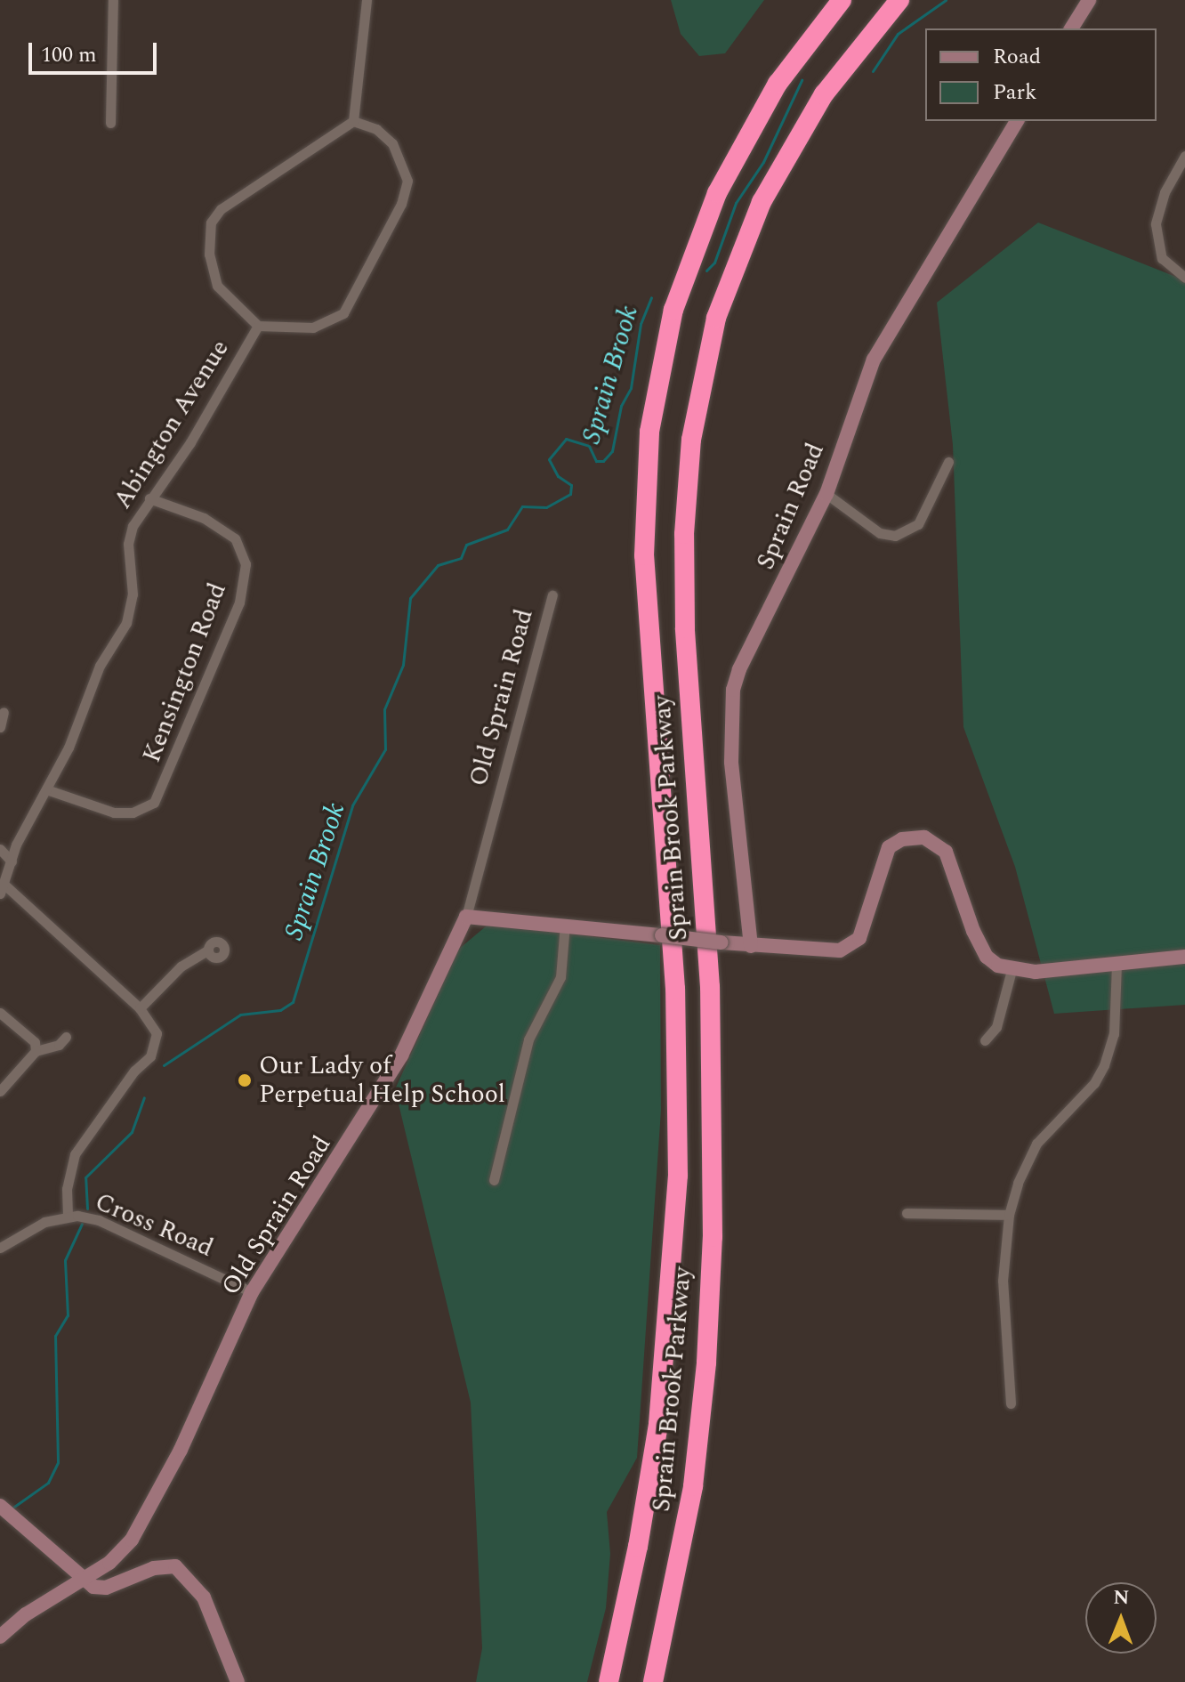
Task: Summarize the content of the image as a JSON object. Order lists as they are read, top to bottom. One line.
{"streets":{"highway":["Sprain Brook Parkway"],"street":["Abington Avenue","Sprain Road","Kensington Road","Old Sprain Road","Cross Road"]},"crossings":[["Abington Avenue","Kensington Road"],["Old Sprain Road","Cross Road"]],"water":["Sprain Brook"],"places":["Our Lady of Perpetual Help School"],"legend":["Road","Park"],"scale_bar":"100 m","north":"top"}
